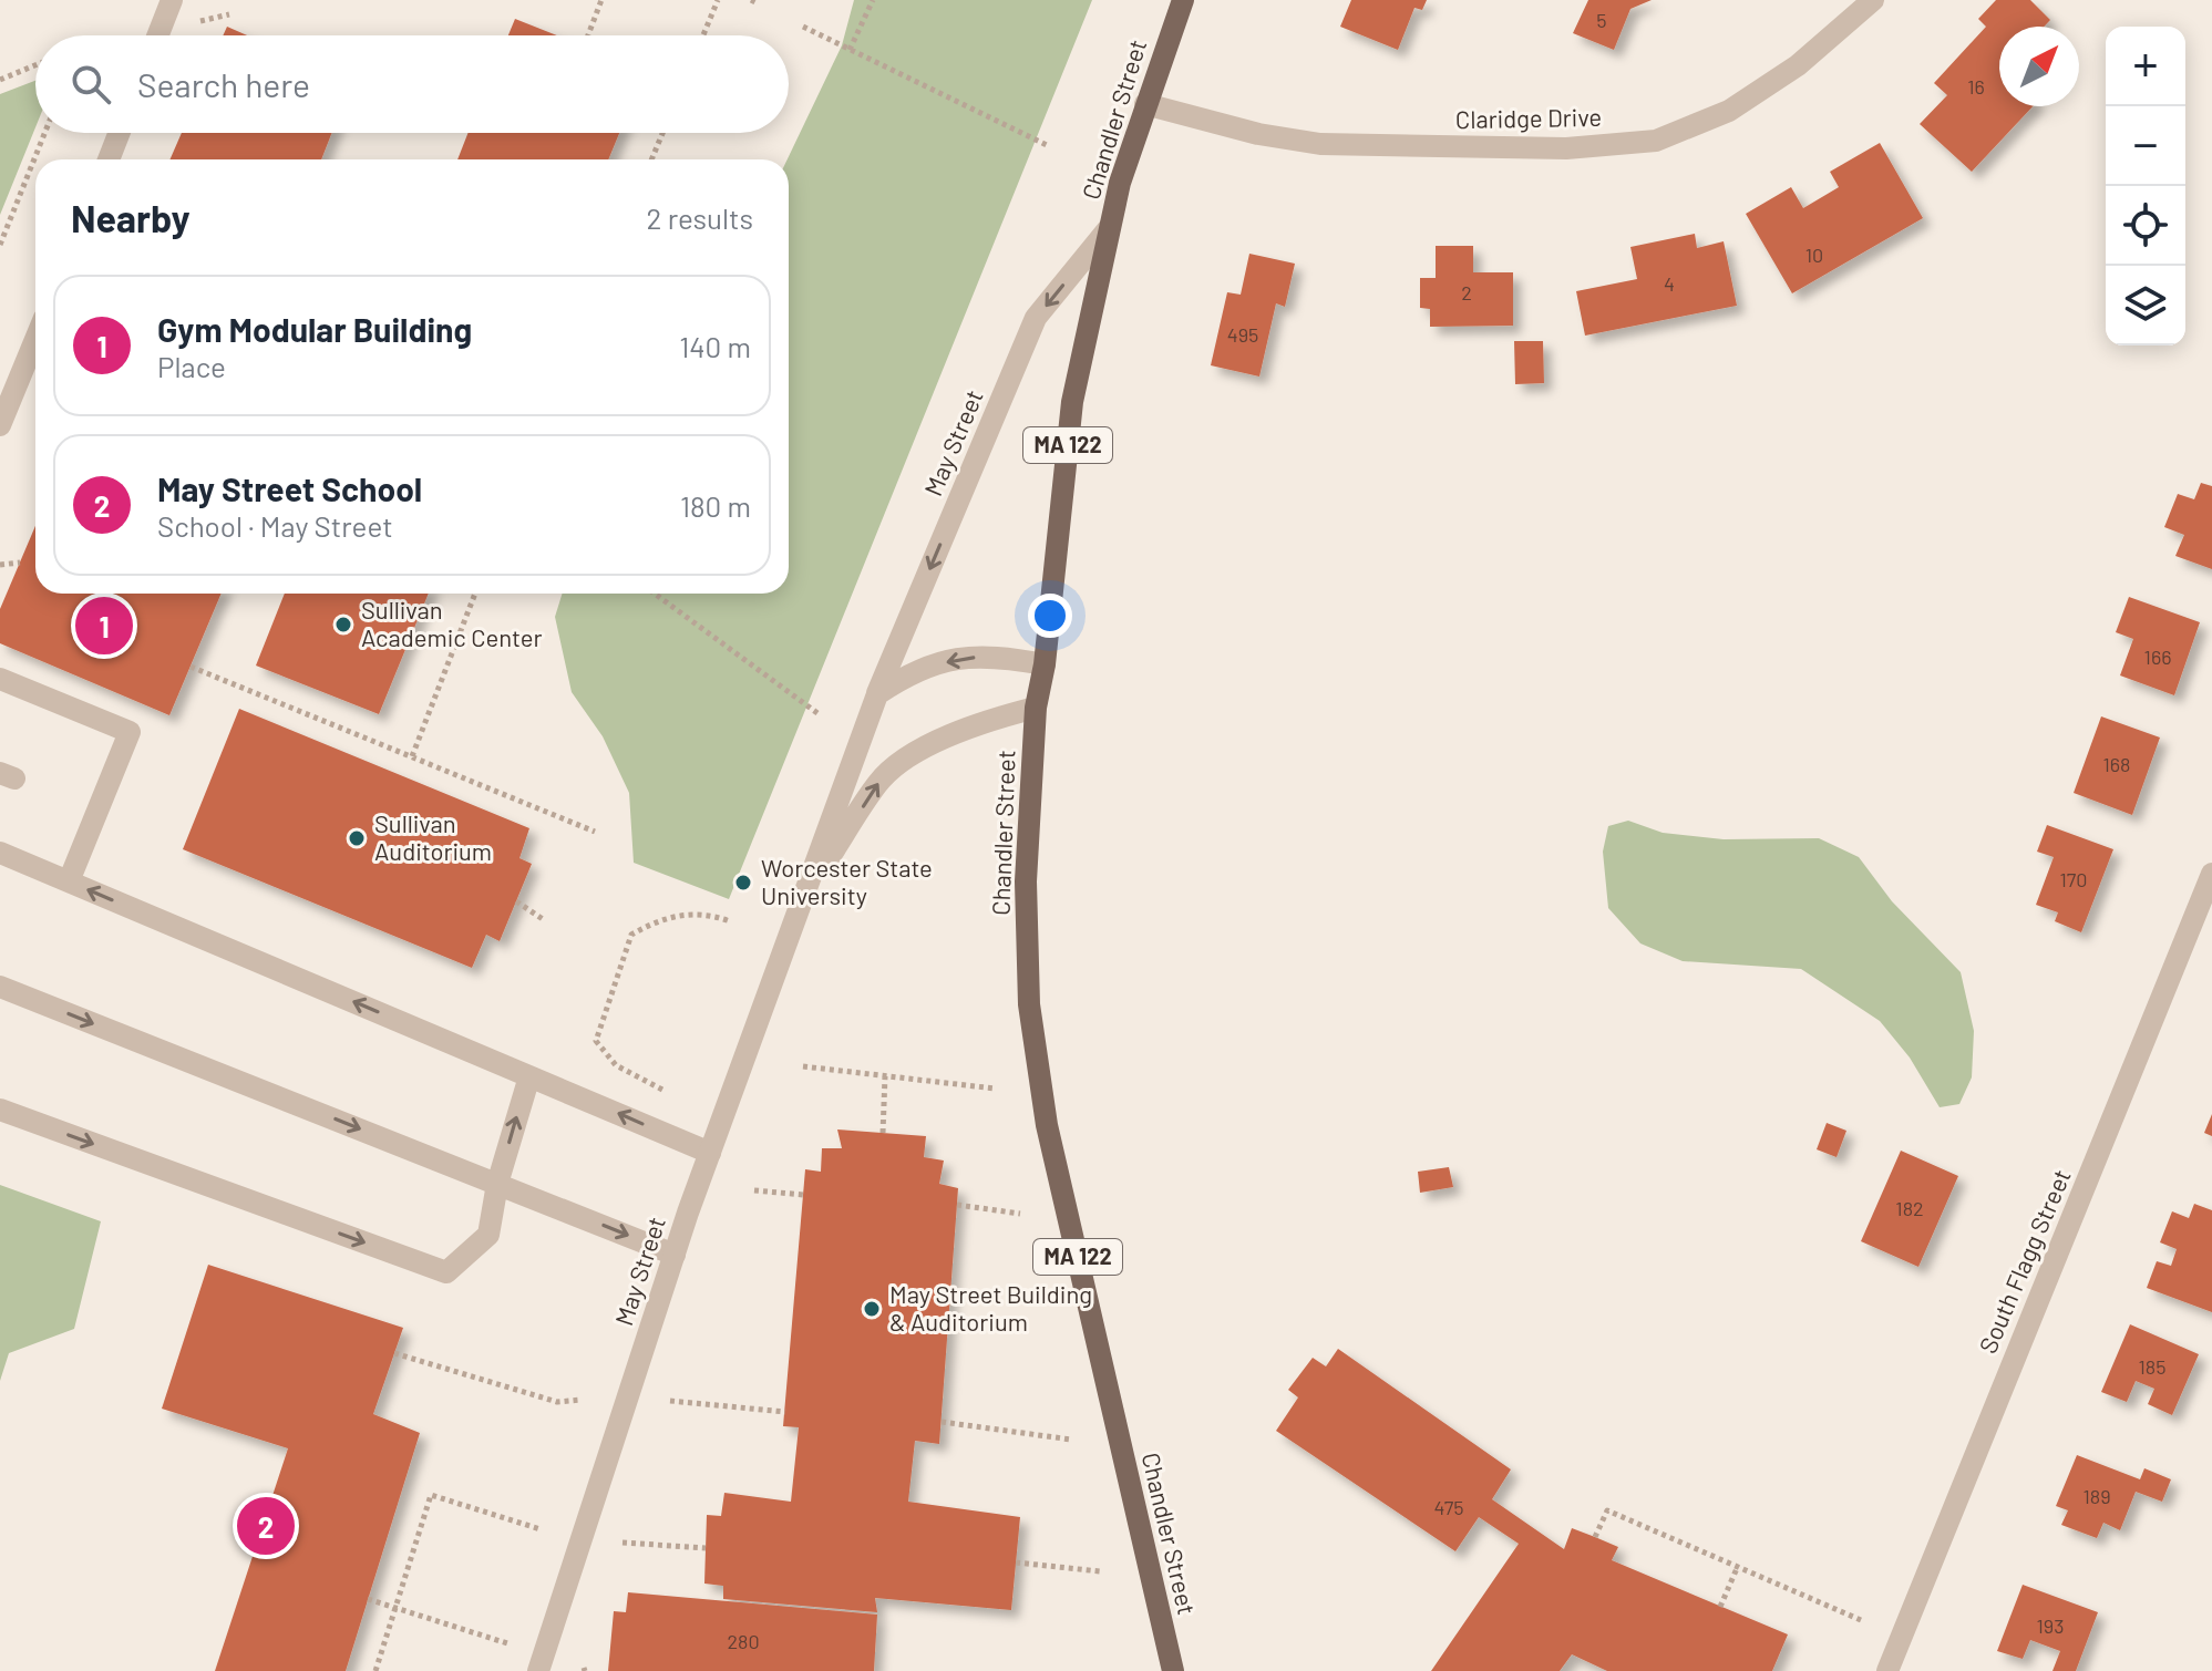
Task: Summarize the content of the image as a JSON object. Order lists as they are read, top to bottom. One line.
{"streets":{"main road":["Chandler Street","MA 122"],"street":["Claridge Drive","May Street","South Flagg Street"]},"crossings":[["Claridge Drive","Chandler Street"],["Chandler Street","May Street"]],"places":["Sullivan Academic Center","Sullivan Auditorium","Worcester State University","May Street Building & Auditorium"],"house_numbers":["5","16","10","4","2","495","166","168","170","182","185","189","475","193","280"],"north":"top right","page":{"map_buttons":["+","−"],"search":"Search here","heading":["Nearby","2 results"],"list":[{"mark":"1","name":"Gym Modular Building","note":"Place","value":"140 m"},{"mark":"2","name":"May Street School","note":"School · May Street","value":"180 m"}],"pins":["1","2"]}}
